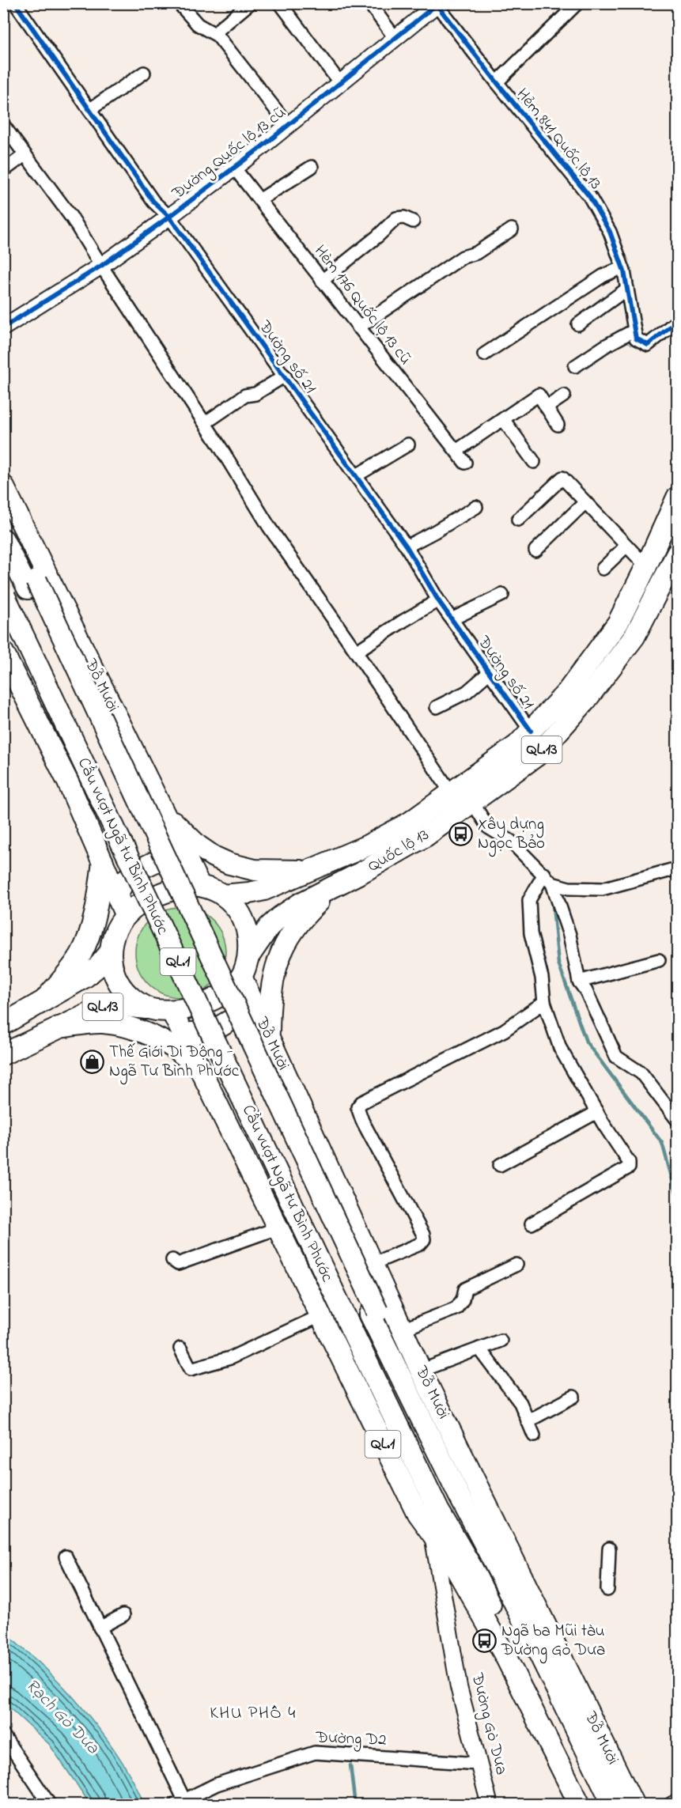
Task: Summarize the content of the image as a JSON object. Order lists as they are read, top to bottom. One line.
{"streets":{"highway":["Đỗ Mười","QL.13","Cầu vượt Ngã tư Bình Phước","Quốc lộ 13","QL.1"],"street":["Hẻm 841 Quốc lộ 13","Đường Quốc lộ 13 cũ","Hèm 176 Quốc lộ 13 cũ","Đường số 21","Đường Gò Dưa","Đường D2"]},"crossings":[["Hẻm 841 Quốc lộ 13","Đường Quốc lộ 13 cũ"],["Đường Quốc lộ 13 cũ","Hèm 176 Quốc lộ 13 cũ"],["Đường Quốc lộ 13 cũ","Đường số 21"],["Đường số 21","Quốc lộ 13"],["Đỗ Mười","QL.13"],["Đỗ Mười","Cầu vượt Ngã tư Bình Phước"],["Đỗ Mười","Quốc lộ 13"],["Đỗ Mười","QL.1"],["QL.13","Quốc lộ 13"],["QL.13","QL.1"],["Cầu vượt Ngã tư Bình Phước","QL.1"],["Quốc lộ 13","QL.1"],["QL.1","Đường Gò Dưa"],["Đường Gò Dưa","Đường D2"]],"districts":["KHU PHỐ 4"],"water":["Rạch Gò Dưa"],"places":{"bus stop":["Xây dựng Ngọc Bảo","Ngã ba Mũi tàu Đường Gò Dưa"],"shop":["Thế Giới Di Động - Ngã Tư Bình Phước"]}}
